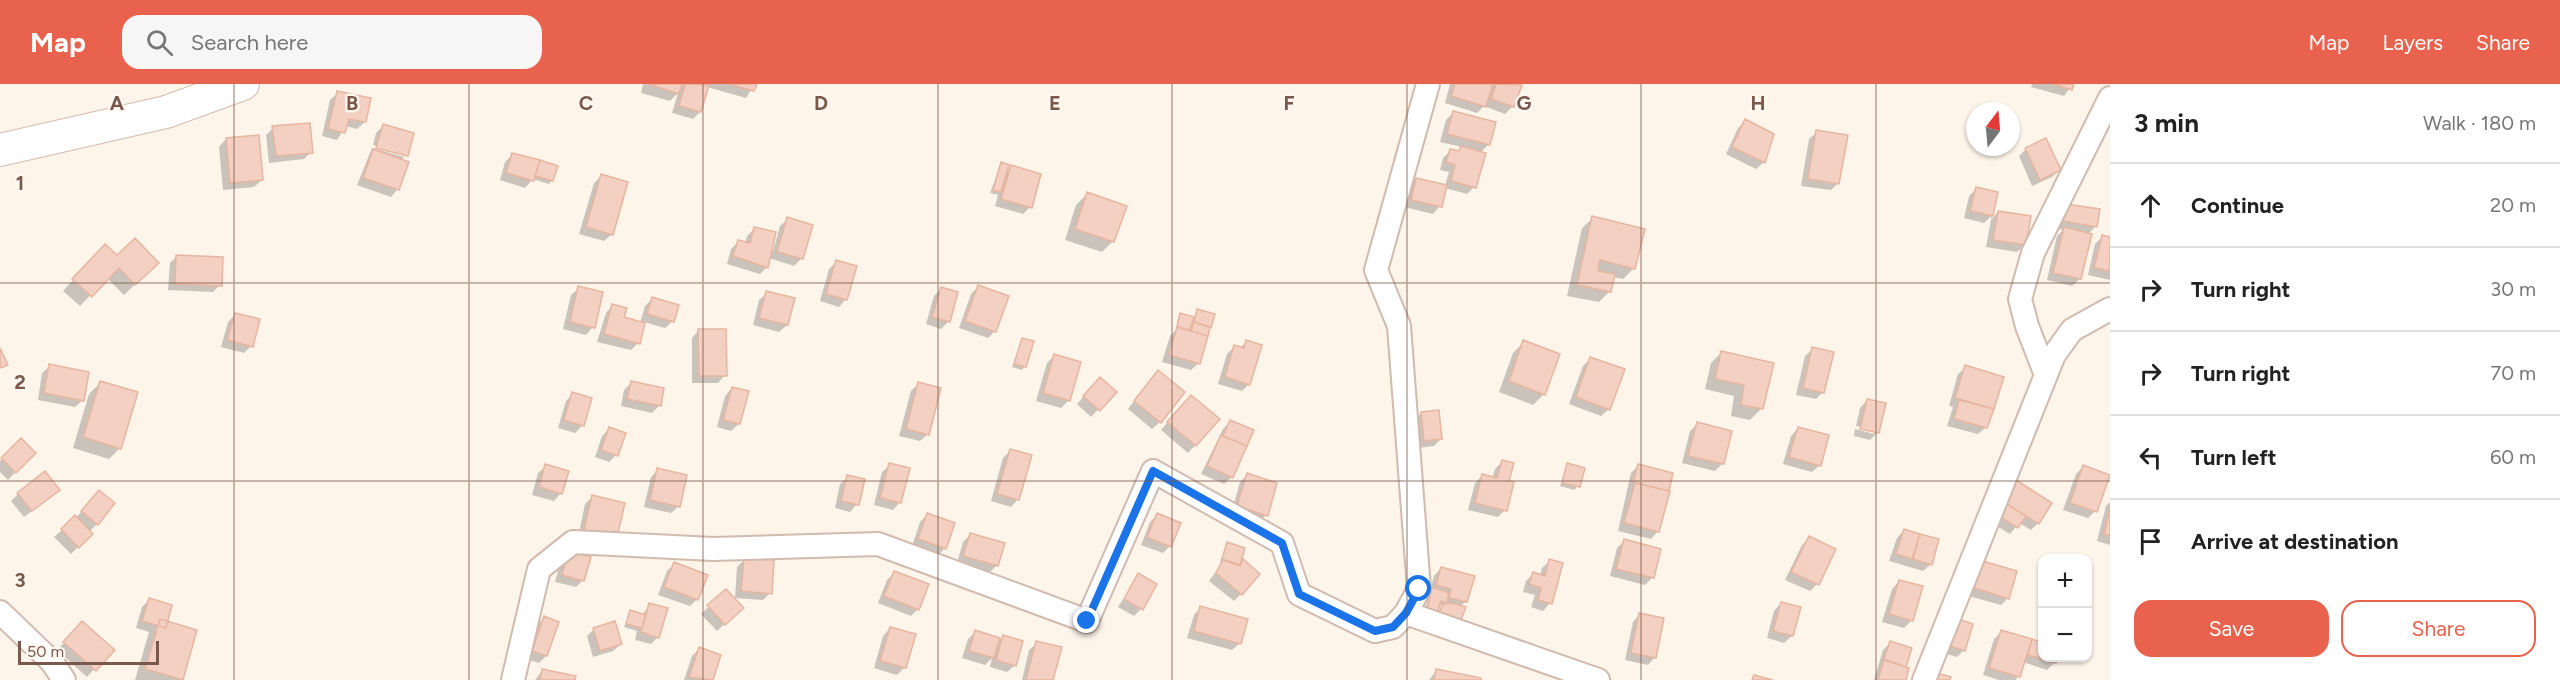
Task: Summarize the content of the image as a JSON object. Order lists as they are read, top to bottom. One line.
{"scale_bar":"50 m","north":"top","page":{"header":"Map","search":"Search here","nav":["Map","Layers","Share"],"heading":["3 min","Walk · 180 m"],"list":[["Continue","20 m"],["Turn right","30 m"],["Turn right","70 m"],["Turn left","60 m"],"Arrive at destination"],"map_buttons":["+","−"],"buttons":["Save","Share"],"scale":"50 m"},"grid":{"columns":["A","B","C","D","E","F","G","H"],"rows":["1","2","3"]}}
